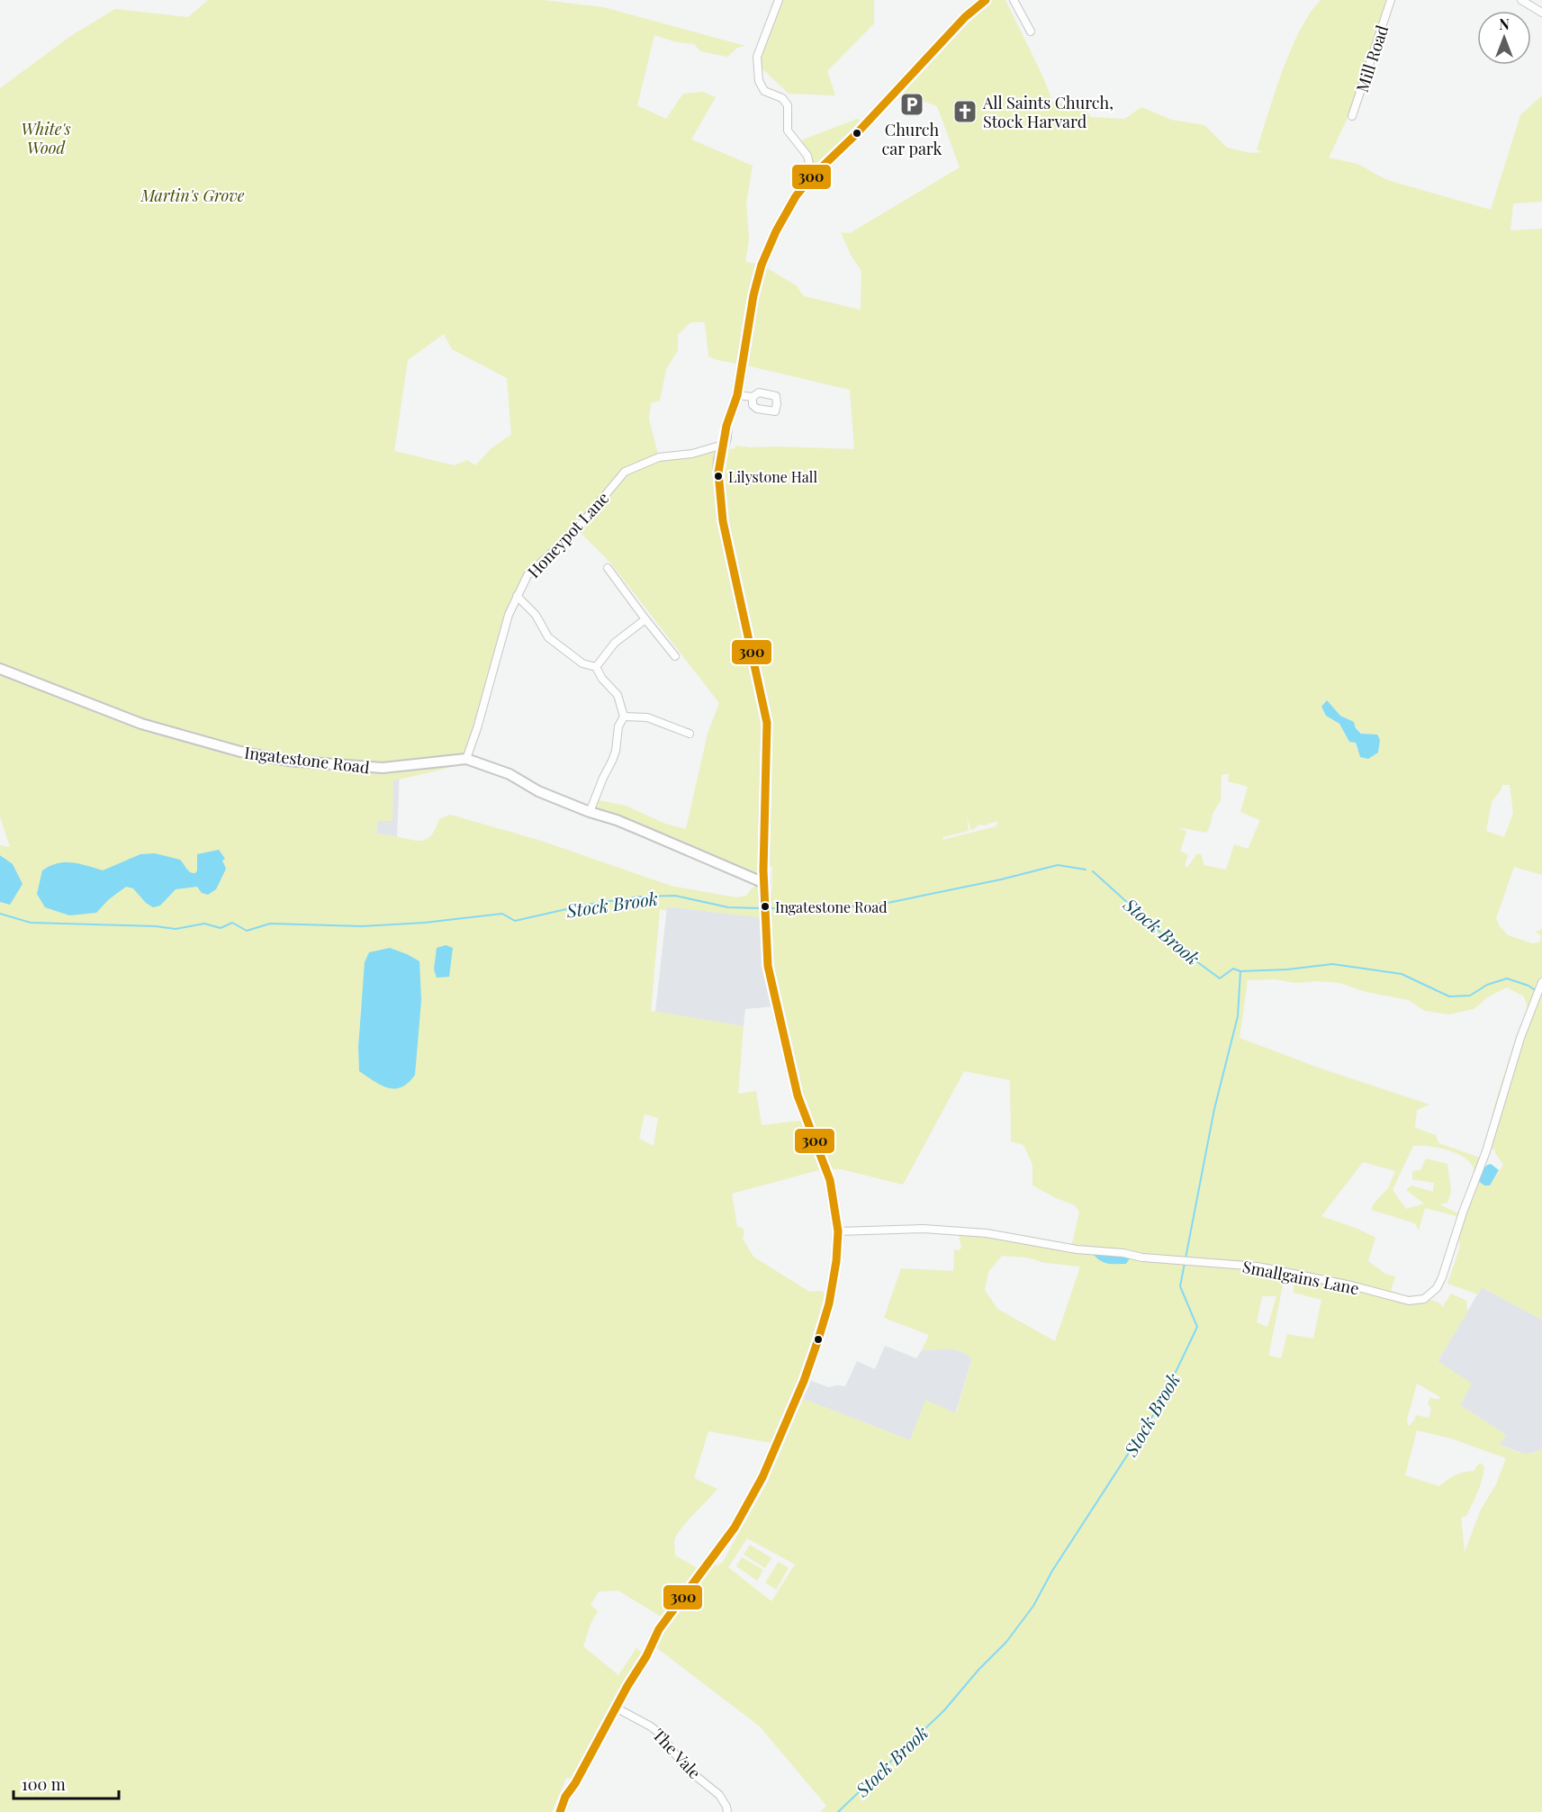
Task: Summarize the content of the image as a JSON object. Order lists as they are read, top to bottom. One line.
{"streets":{"main road":["Ingatestone Road"],"street":["Mill Road","Honeypot Lane","Smallgains Lane","The Vale"]},"crossings":[["Honeypot Lane","Ingatestone Road"]],"water":["Stock Brook"],"parks":["White's Wood","Martin's Grove"],"places":{"parking":["Church car park"],"church":["All Saints Church, Stock Harvard"],"other":["Lilystone Hall","Ingatestone Road"]},"lines":["transit line 300"],"scale_bar":"100 m","north":"top"}
